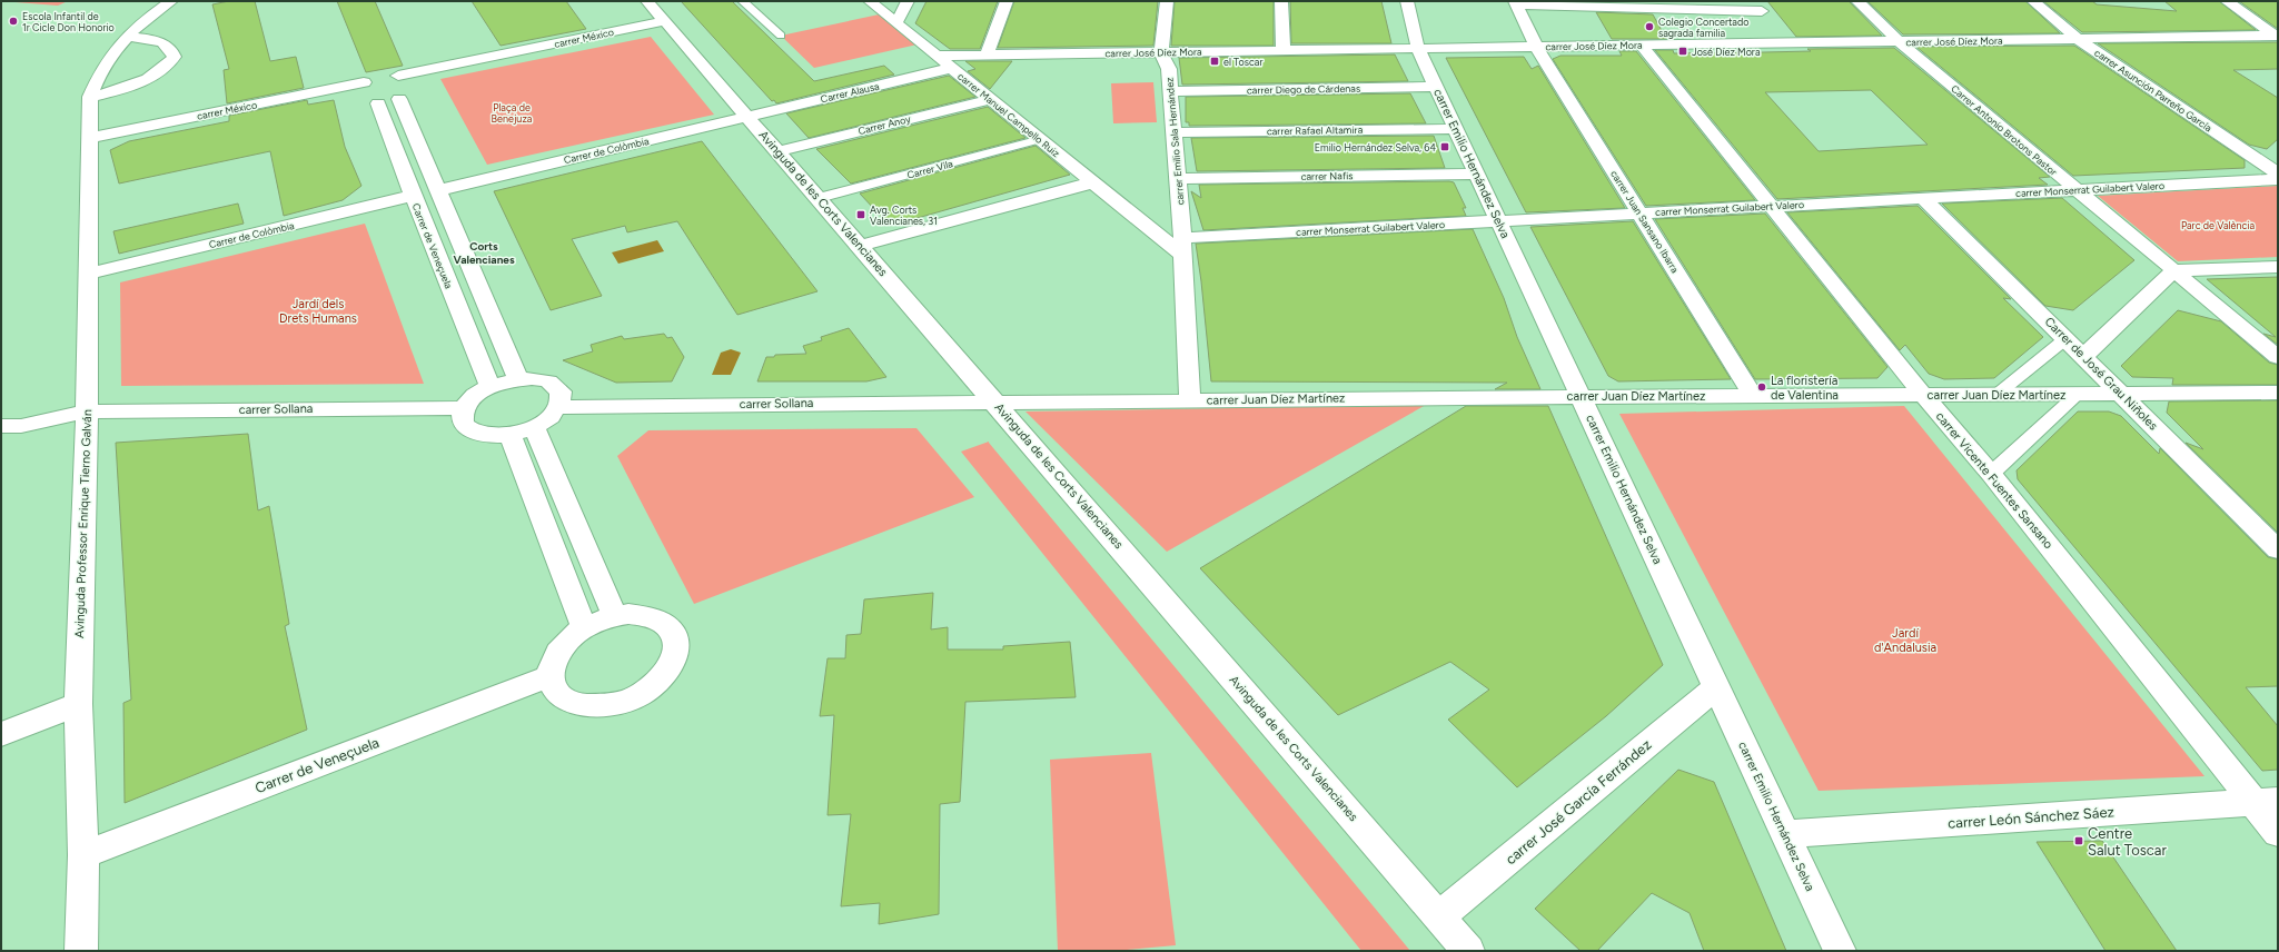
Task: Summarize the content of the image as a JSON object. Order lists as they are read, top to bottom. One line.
{"streets":{"street":["carrer México","carrer José Díez Mora","carrer Diego de Cárdenas","carrer Asunción Parreño García","Carrer Alausa","carrer Manuel Campello Ruiz","Carrer Anoy","carrer Rafael Altamira","Carrer Antonio Brotons Pastor","carrer Emilio Sala Hernández","Carrer de Colòmbia","carrer Emilio Hernández Selva","Carrer Vila","carrer Nafis","carrer Monserrat Guilabert Valero","Avinguda de les Corts Valencianes","carrer Juan Sansano Ibarra","Carrer de Veneçuela","Carrer de José Grau Niñoles","carrer Juan Díez Martínez","carrer Sollana","carrer Vicente Fuentes Sansano","Avinguda Professor Enrique Tierno Galván","carrer José García Ferrández","carrer León Sánchez Sáez"]},"crossings":[["carrer México","Avinguda de les Corts Valencianes"],["carrer México","Avinguda Professor Enrique Tierno Galván"],["carrer José Díez Mora","carrer Asunción Parreño García"],["carrer José Díez Mora","carrer Manuel Campello Ruiz"],["carrer José Díez Mora","Carrer Antonio Brotons Pastor"],["carrer José Díez Mora","carrer Emilio Sala Hernández"],["carrer José Díez Mora","carrer Emilio Hernández Selva"],["carrer José Díez Mora","carrer Juan Sansano Ibarra"],["carrer José Díez Mora","carrer Vicente Fuentes Sansano"],["carrer Diego de Cárdenas","carrer Emilio Sala Hernández"],["carrer Diego de Cárdenas","carrer Emilio Hernández Selva"],["Carrer Alausa","carrer Manuel Campello Ruiz"],["Carrer Alausa","Carrer de Colòmbia"],["Carrer Alausa","Avinguda de les Corts Valencianes"],["carrer Manuel Campello Ruiz","Carrer Anoy"],["carrer Manuel Campello Ruiz","carrer Emilio Sala Hernández"],["carrer Manuel Campello Ruiz","Carrer Vila"],["carrer Manuel Campello Ruiz","carrer Monserrat Guilabert Valero"],["Carrer Anoy","Avinguda de les Corts Valencianes"],["carrer Rafael Altamira","carrer Emilio Sala Hernández"],["carrer Rafael Altamira","carrer Emilio Hernández Selva"],["Carrer Antonio Brotons Pastor","carrer Monserrat Guilabert Valero"],["carrer Emilio Sala Hernández","carrer Nafis"],["carrer Emilio Sala Hernández","carrer Monserrat Guilabert Valero"],["carrer Emilio Sala Hernández","carrer Juan Díez Martínez"],["Carrer de Colòmbia","Avinguda de les Corts Valencianes"],["Carrer de Colòmbia","Carrer de Veneçuela"],["Carrer de Colòmbia","Avinguda Professor Enrique Tierno Galván"],["carrer Emilio Hernández Selva","carrer Nafis"],["carrer Emilio Hernández Selva","carrer Monserrat Guilabert Valero"],["carrer Emilio Hernández Selva","carrer Juan Díez Martínez"],["carrer Emilio Hernández Selva","carrer José García Ferrández"],["carrer Emilio Hernández Selva","carrer León Sánchez Sáez"],["Carrer Vila","Avinguda de les Corts Valencianes"],["carrer Monserrat Guilabert Valero","carrer Juan Sansano Ibarra"],["carrer Monserrat Guilabert Valero","Carrer de José Grau Niñoles"],["carrer Monserrat Guilabert Valero","carrer Vicente Fuentes Sansano"],["Avinguda de les Corts Valencianes","carrer Juan Díez Martínez"],["Avinguda de les Corts Valencianes","carrer Sollana"],["Avinguda de les Corts Valencianes","carrer José García Ferrández"],["carrer Juan Sansano Ibarra","carrer Juan Díez Martínez"],["Carrer de Veneçuela","Avinguda Professor Enrique Tierno Galván"],["Carrer de José Grau Niñoles","carrer Juan Díez Martínez"],["carrer Juan Díez Martínez","carrer Sollana"],["carrer Juan Díez Martínez","carrer Vicente Fuentes Sansano"],["carrer Sollana","Avinguda Professor Enrique Tierno Galván"],["carrer Vicente Fuentes Sansano","carrer León Sánchez Sáez"]],"districts":["Corts Valencianes"],"parks":["Plaça de Benejuza","Parc de València","Jardí dels Drets Humans","Jardí d'Andalusia"],"places":{"other":["Escola Infantil de 1r Cicle Don Honorio","Colegio Concertado sagrada familia","La floristería de Valentina"],"transit":["José Díez Mora","el Toscar","Emilio Hernández Selva, 64","Avg. Corts Valencianes, 31","Centre Salut Toscar"]}}
